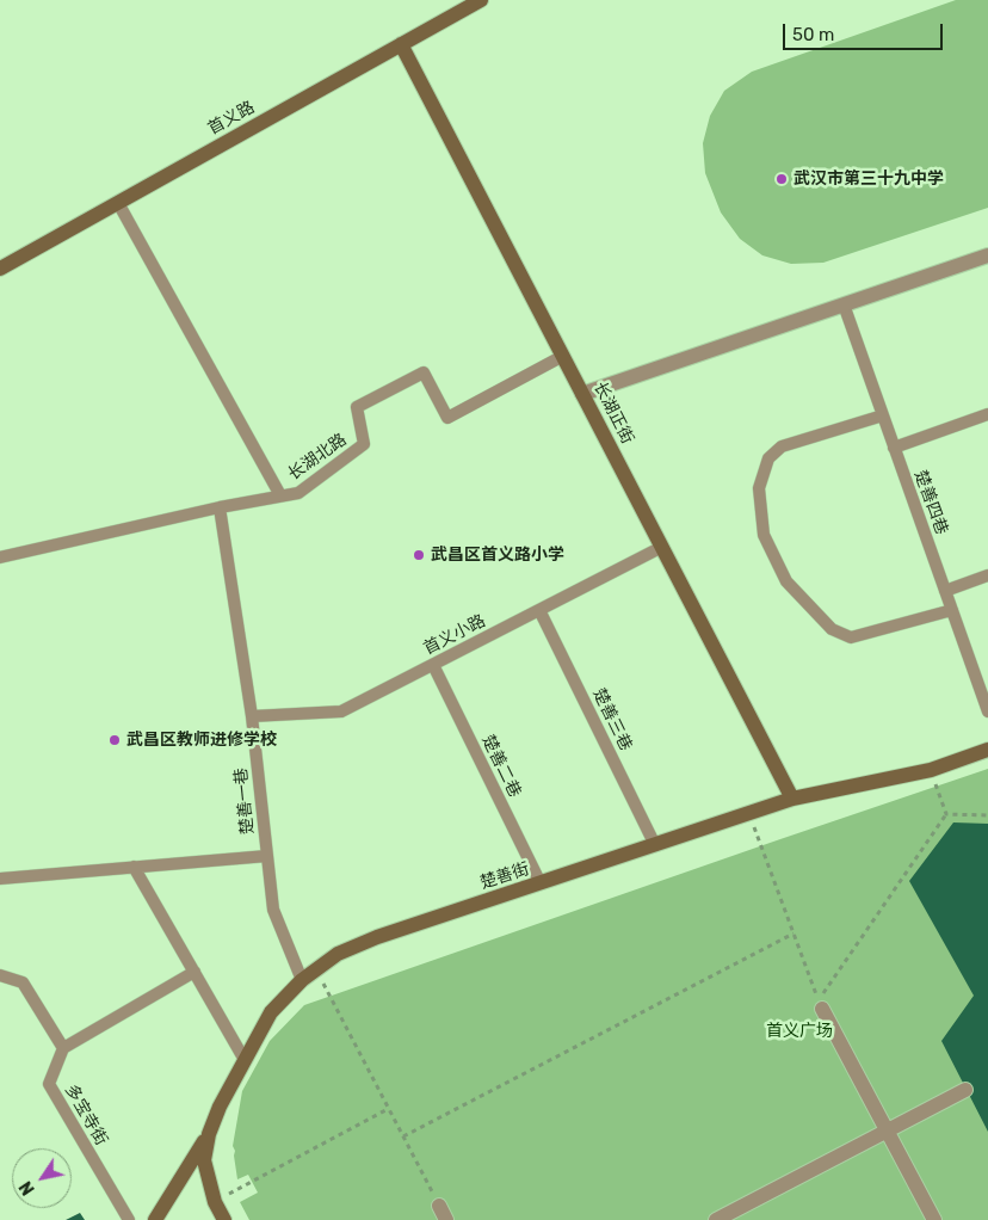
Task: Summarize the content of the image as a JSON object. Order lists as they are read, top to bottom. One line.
{"streets":{"street":["首义路","长湖正街","楚善街"],"lane":["长湖北路","楚善四巷","首义小路","楚善三巷","楚善二巷","楚善一巷","多宝寺街"]},"crossings":[["首义路","长湖正街"],["长湖正街","长湖北路"],["长湖正街","首义小路"],["长湖正街","楚善街"],["长湖北路","楚善一巷"],["首义小路","楚善三巷"],["首义小路","楚善二巷"],["首义小路","楚善一巷"],["楚善三巷","楚善街"],["楚善二巷","楚善街"],["楚善一巷","楚善街"]],"parks":["首义广场"],"places":["武汉市第三十九中学","武昌区首义路小学","武昌区教师进修学校"],"scale_bar":"50 m","north":"bottom left"}
